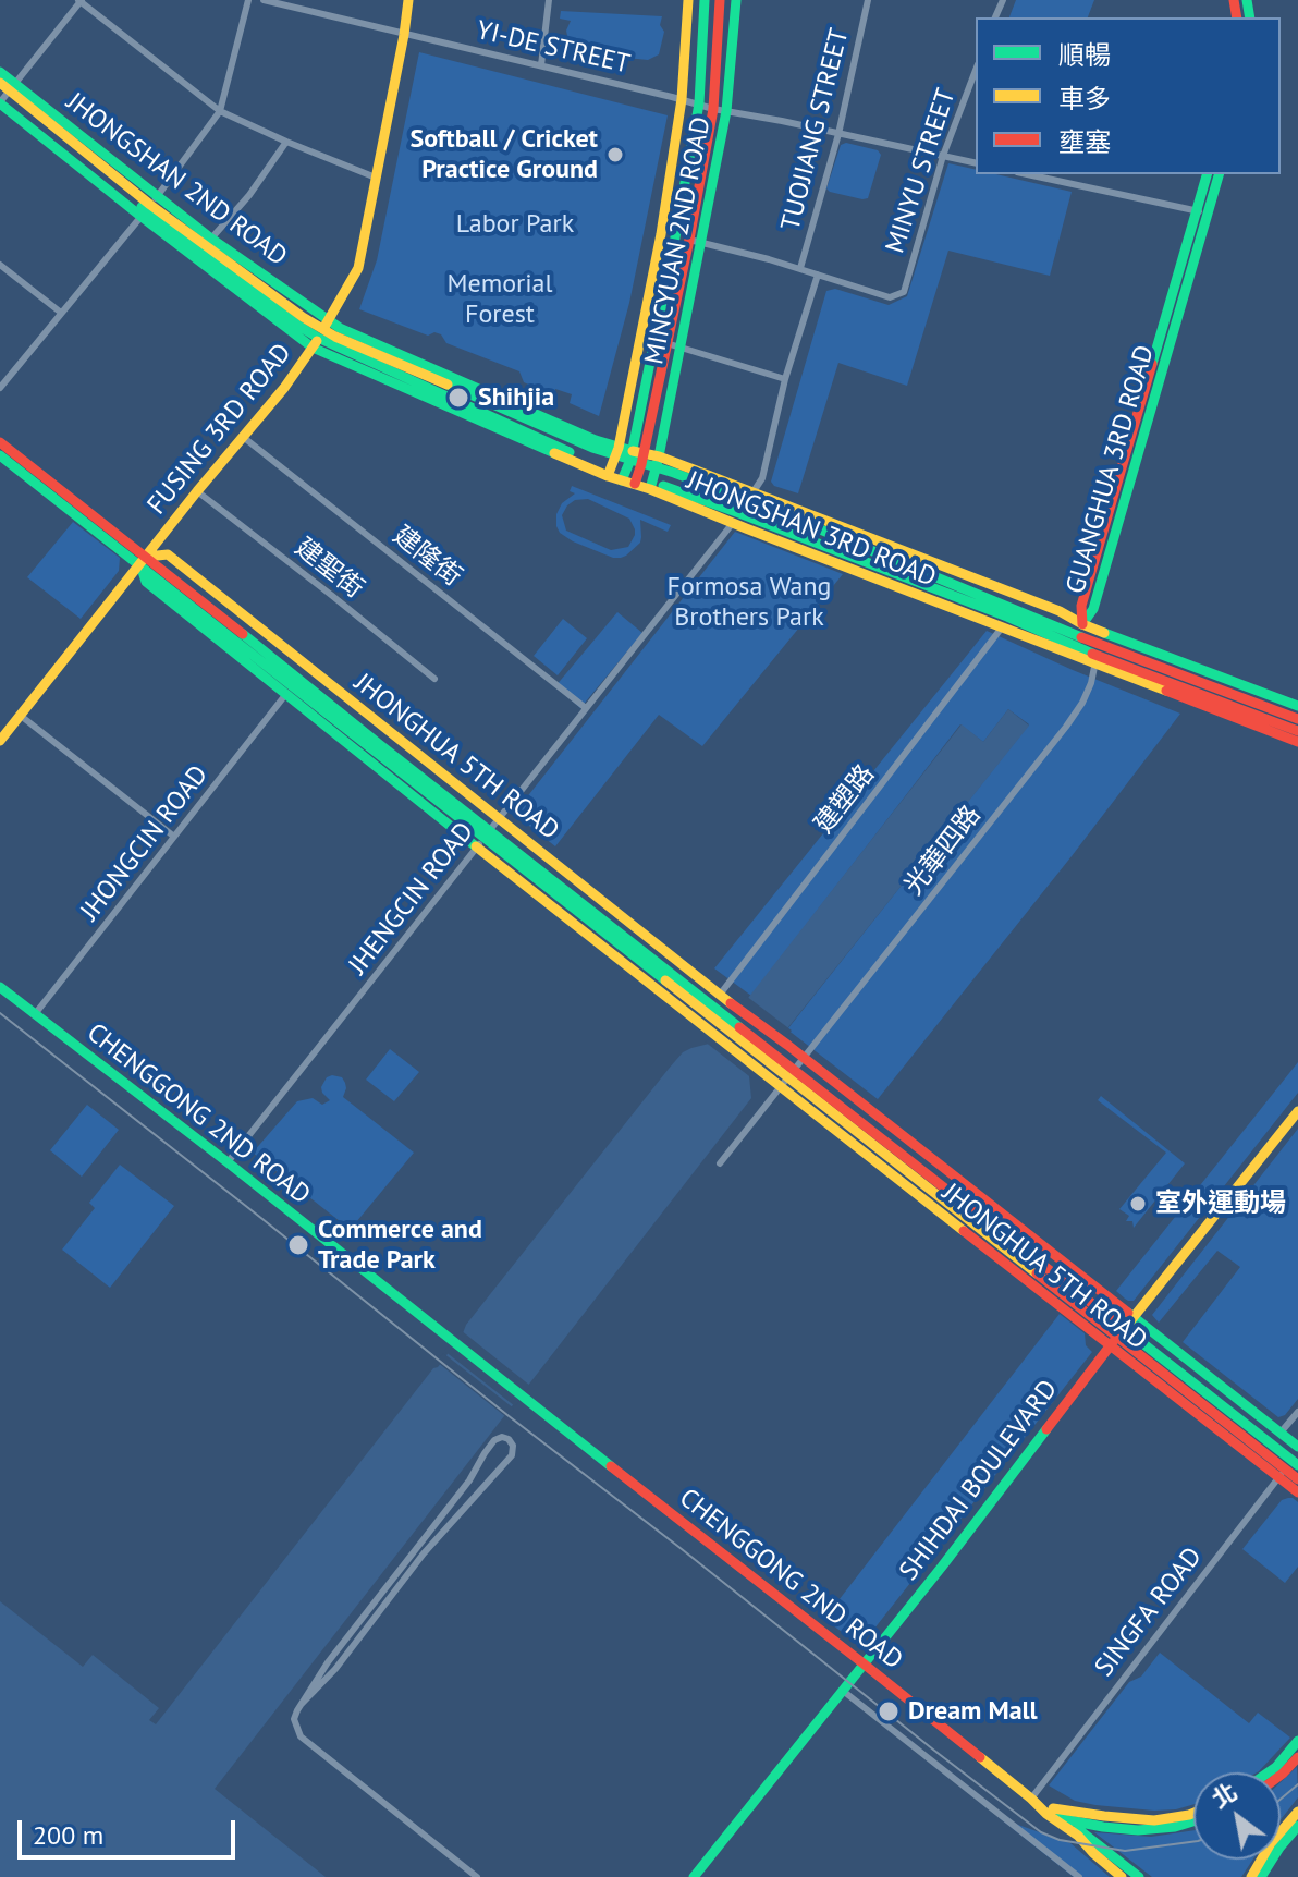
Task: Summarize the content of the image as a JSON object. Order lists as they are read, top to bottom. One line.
{"streets":{"street":["YI-DE STREET","TUOJIANG STREET","MINYU STREET","JHONGSHAN 2ND ROAD","MINCYUAN 2ND ROAD","FUSING 3RD ROAD","GUANGHUA 3RD ROAD","JHONGSHAN 3RD ROAD","建隆街","建聖街","JHONGHUA 5TH ROAD","建塑路","JHONGCIN ROAD","光華四路","JHENGCIN ROAD","CHENGGONG 2ND ROAD","SHIHDAI BOULEVARD","SINGFA ROAD"]},"crossings":[["YI-DE STREET","TUOJIANG STREET"],["YI-DE STREET","MINYU STREET"],["YI-DE STREET","MINCYUAN 2ND ROAD"],["YI-DE STREET","FUSING 3RD ROAD"],["MINYU STREET","JHENGCIN ROAD"],["JHONGSHAN 2ND ROAD","FUSING 3RD ROAD"],["JHONGSHAN 2ND ROAD","JHONGSHAN 3RD ROAD"],["MINCYUAN 2ND ROAD","JHONGSHAN 3RD ROAD"],["FUSING 3RD ROAD","JHONGSHAN 3RD ROAD"],["FUSING 3RD ROAD","建隆街"],["FUSING 3RD ROAD","建聖街"],["FUSING 3RD ROAD","JHONGHUA 5TH ROAD"],["GUANGHUA 3RD ROAD","JHONGSHAN 3RD ROAD"],["JHONGSHAN 3RD ROAD","建塑路"],["JHONGSHAN 3RD ROAD","光華四路"],["JHONGSHAN 3RD ROAD","JHENGCIN ROAD"],["建隆街","JHENGCIN ROAD"],["JHONGHUA 5TH ROAD","建塑路"],["JHONGHUA 5TH ROAD","JHONGCIN ROAD"],["JHONGHUA 5TH ROAD","光華四路"],["JHONGHUA 5TH ROAD","JHENGCIN ROAD"],["JHONGHUA 5TH ROAD","SHIHDAI BOULEVARD"],["JHONGHUA 5TH ROAD","SINGFA ROAD"],["JHONGCIN ROAD","CHENGGONG 2ND ROAD"],["JHENGCIN ROAD","CHENGGONG 2ND ROAD"],["CHENGGONG 2ND ROAD","SHIHDAI BOULEVARD"],["CHENGGONG 2ND ROAD","SINGFA ROAD"]],"parks":["Labor Park","Memorial Forest","Formosa Wang Brothers Park"],"places":["Softball / Cricket Practice Ground","Shihjia","室外運動場","Commerce and Trade Park","Dream Mall"],"legend":["順暢","車多","壅塞"],"scale_bar":"200 m","north":"top left"}
